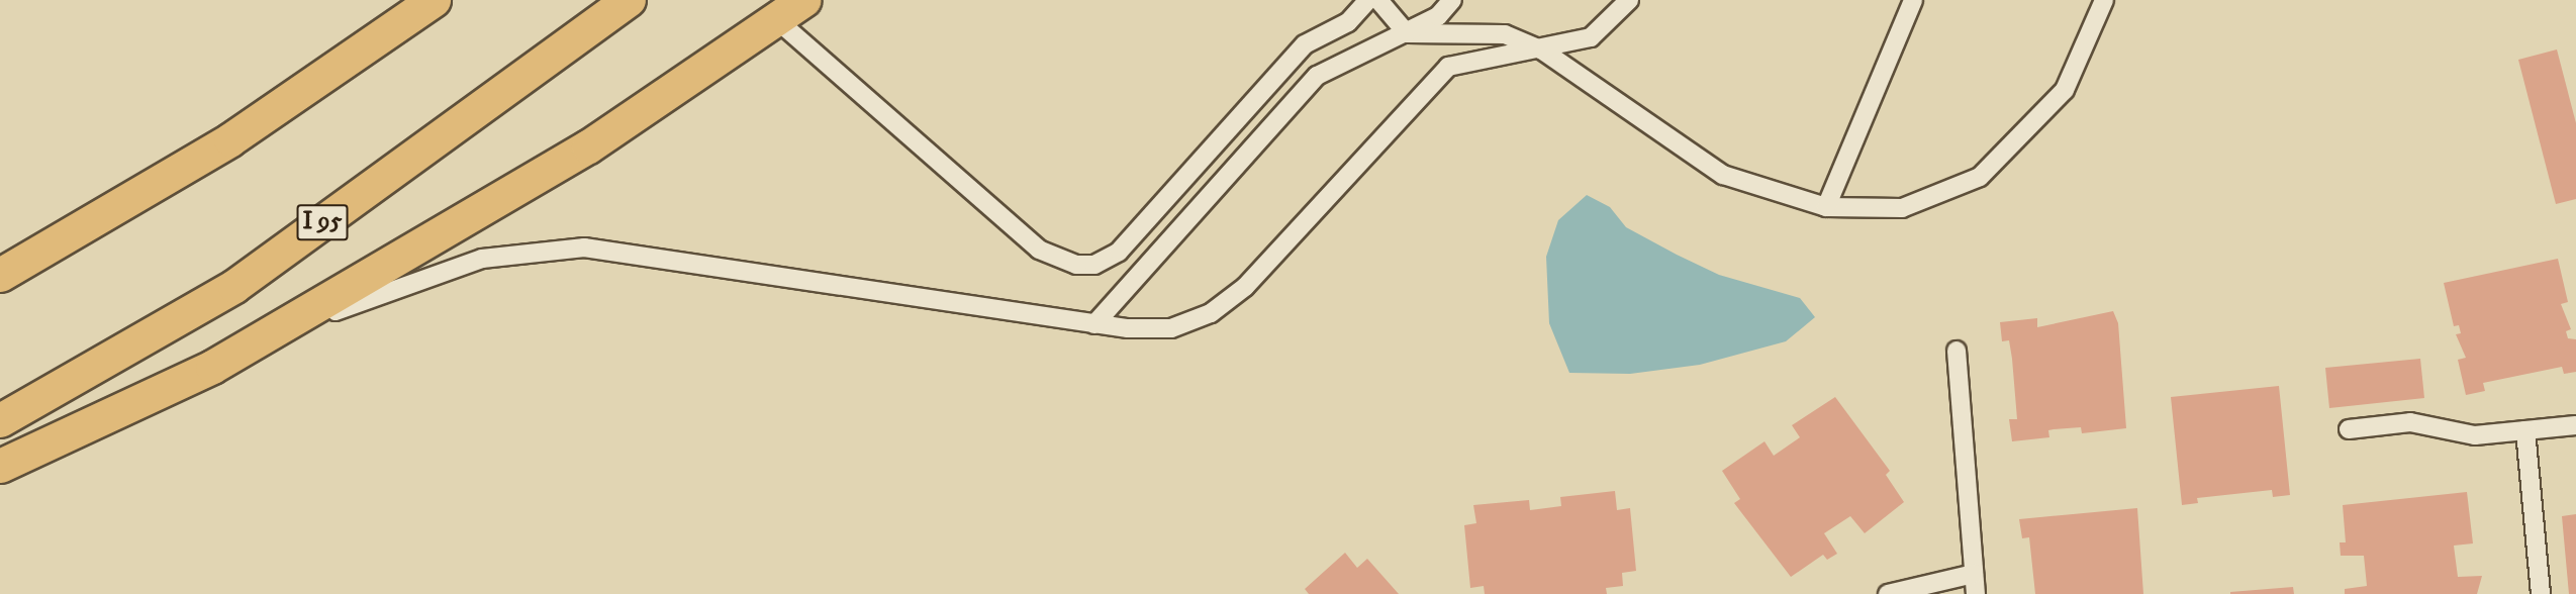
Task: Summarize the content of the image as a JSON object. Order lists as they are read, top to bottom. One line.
{"streets":{"highway":["I 95"]}}
